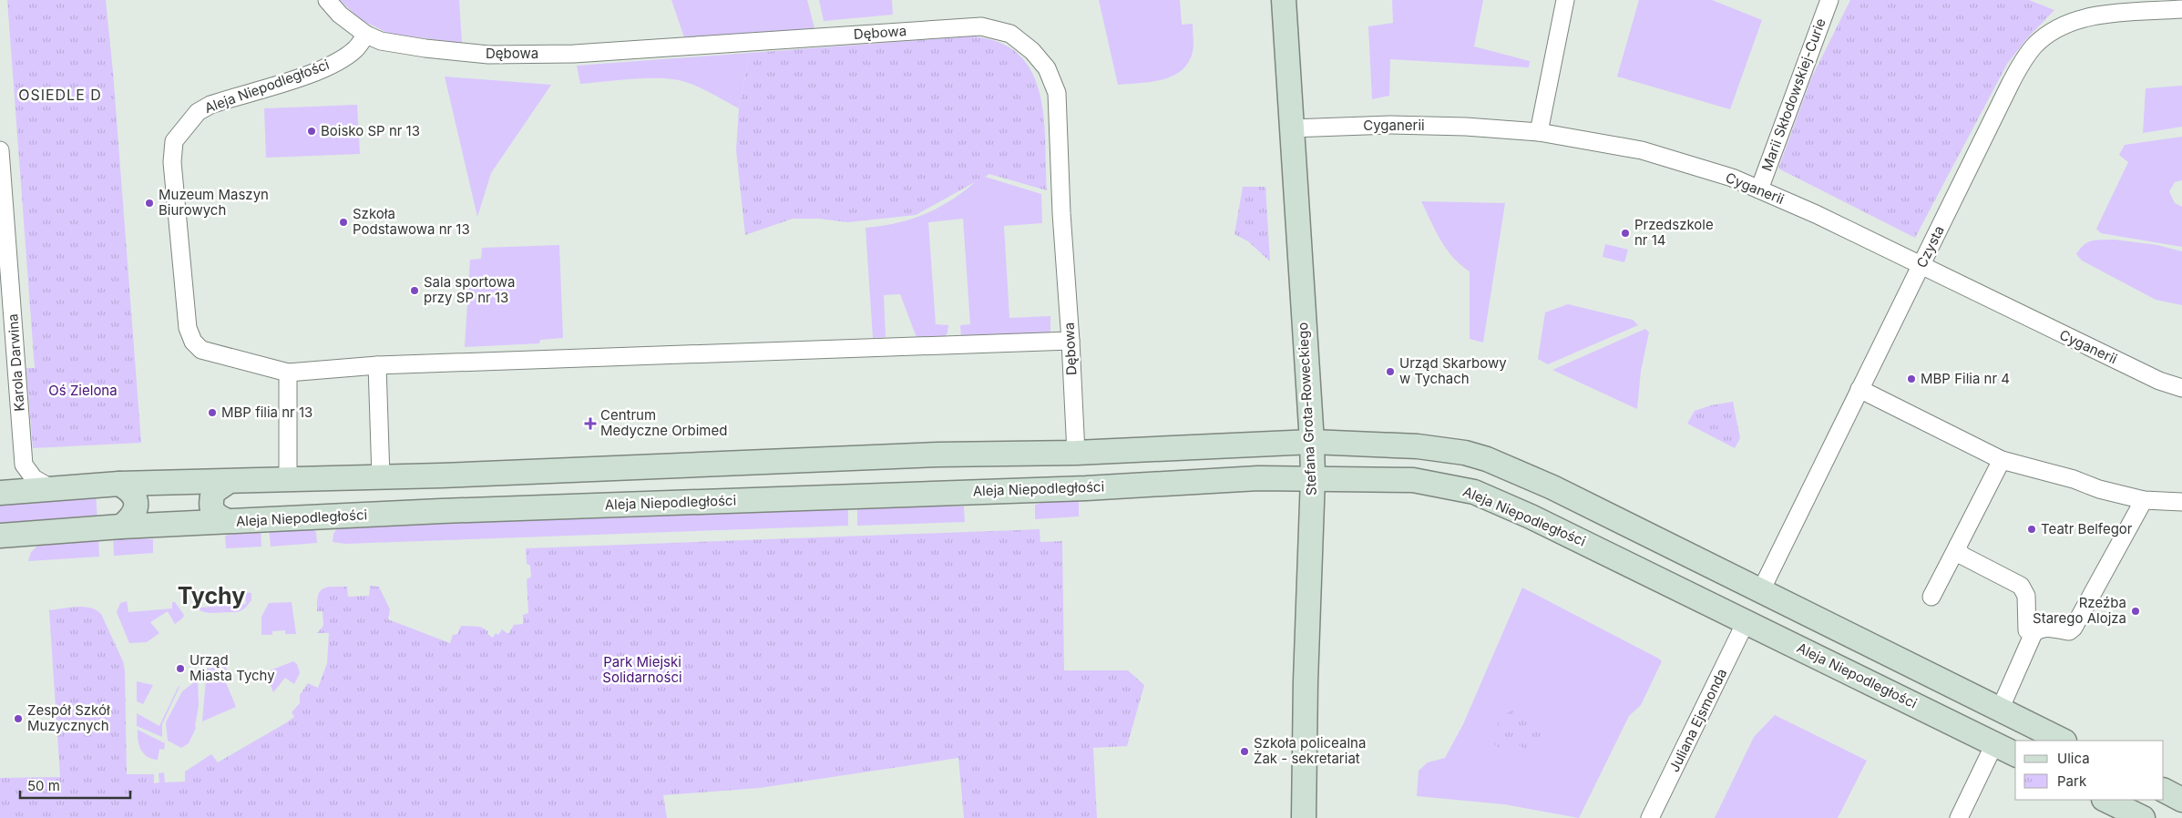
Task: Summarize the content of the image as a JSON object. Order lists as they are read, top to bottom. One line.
{"streets":{"street":["Dębowa","Aleja Niepodległości","Marii Skłodowskiej-Curie","Cyganerii","Czysta","Karola Darwina","Stefana Grota-Roweckiego","Juliana Ejsmonda"]},"crossings":[["Dębowa","Aleja Niepodległości"],["Aleja Niepodległości","Stefana Grota-Roweckiego"],["Aleja Niepodległości","Juliana Ejsmonda"],["Marii Skłodowskiej-Curie","Cyganerii"],["Cyganerii","Czysta"],["Cyganerii","Stefana Grota-Roweckiego"]],"districts":["OSIEDLE D","Tychy"],"parks":["Oś Zielona","Park Miejski Solidarności"],"places":{"other":["Boisko SP nr 13","Muzeum Maszyn Biurowych","Szkoła Podstawowa nr 13","Przedszkole nr 14","Sala sportowa przy SP nr 13","Urząd Skarbowy w Tychach","MBP Filia nr 4","MBP filia nr 13","Teatr Belfegor","Rzeźba Starego Alojza","Urząd Miasta Tychy","Zespół Szkół Muzycznych","Szkoła policealna Żak - sekretariat"],"health":["Centrum Medyczne Orbimed"]},"legend":["Ulica","Park"],"scale_bar":"50 m"}
